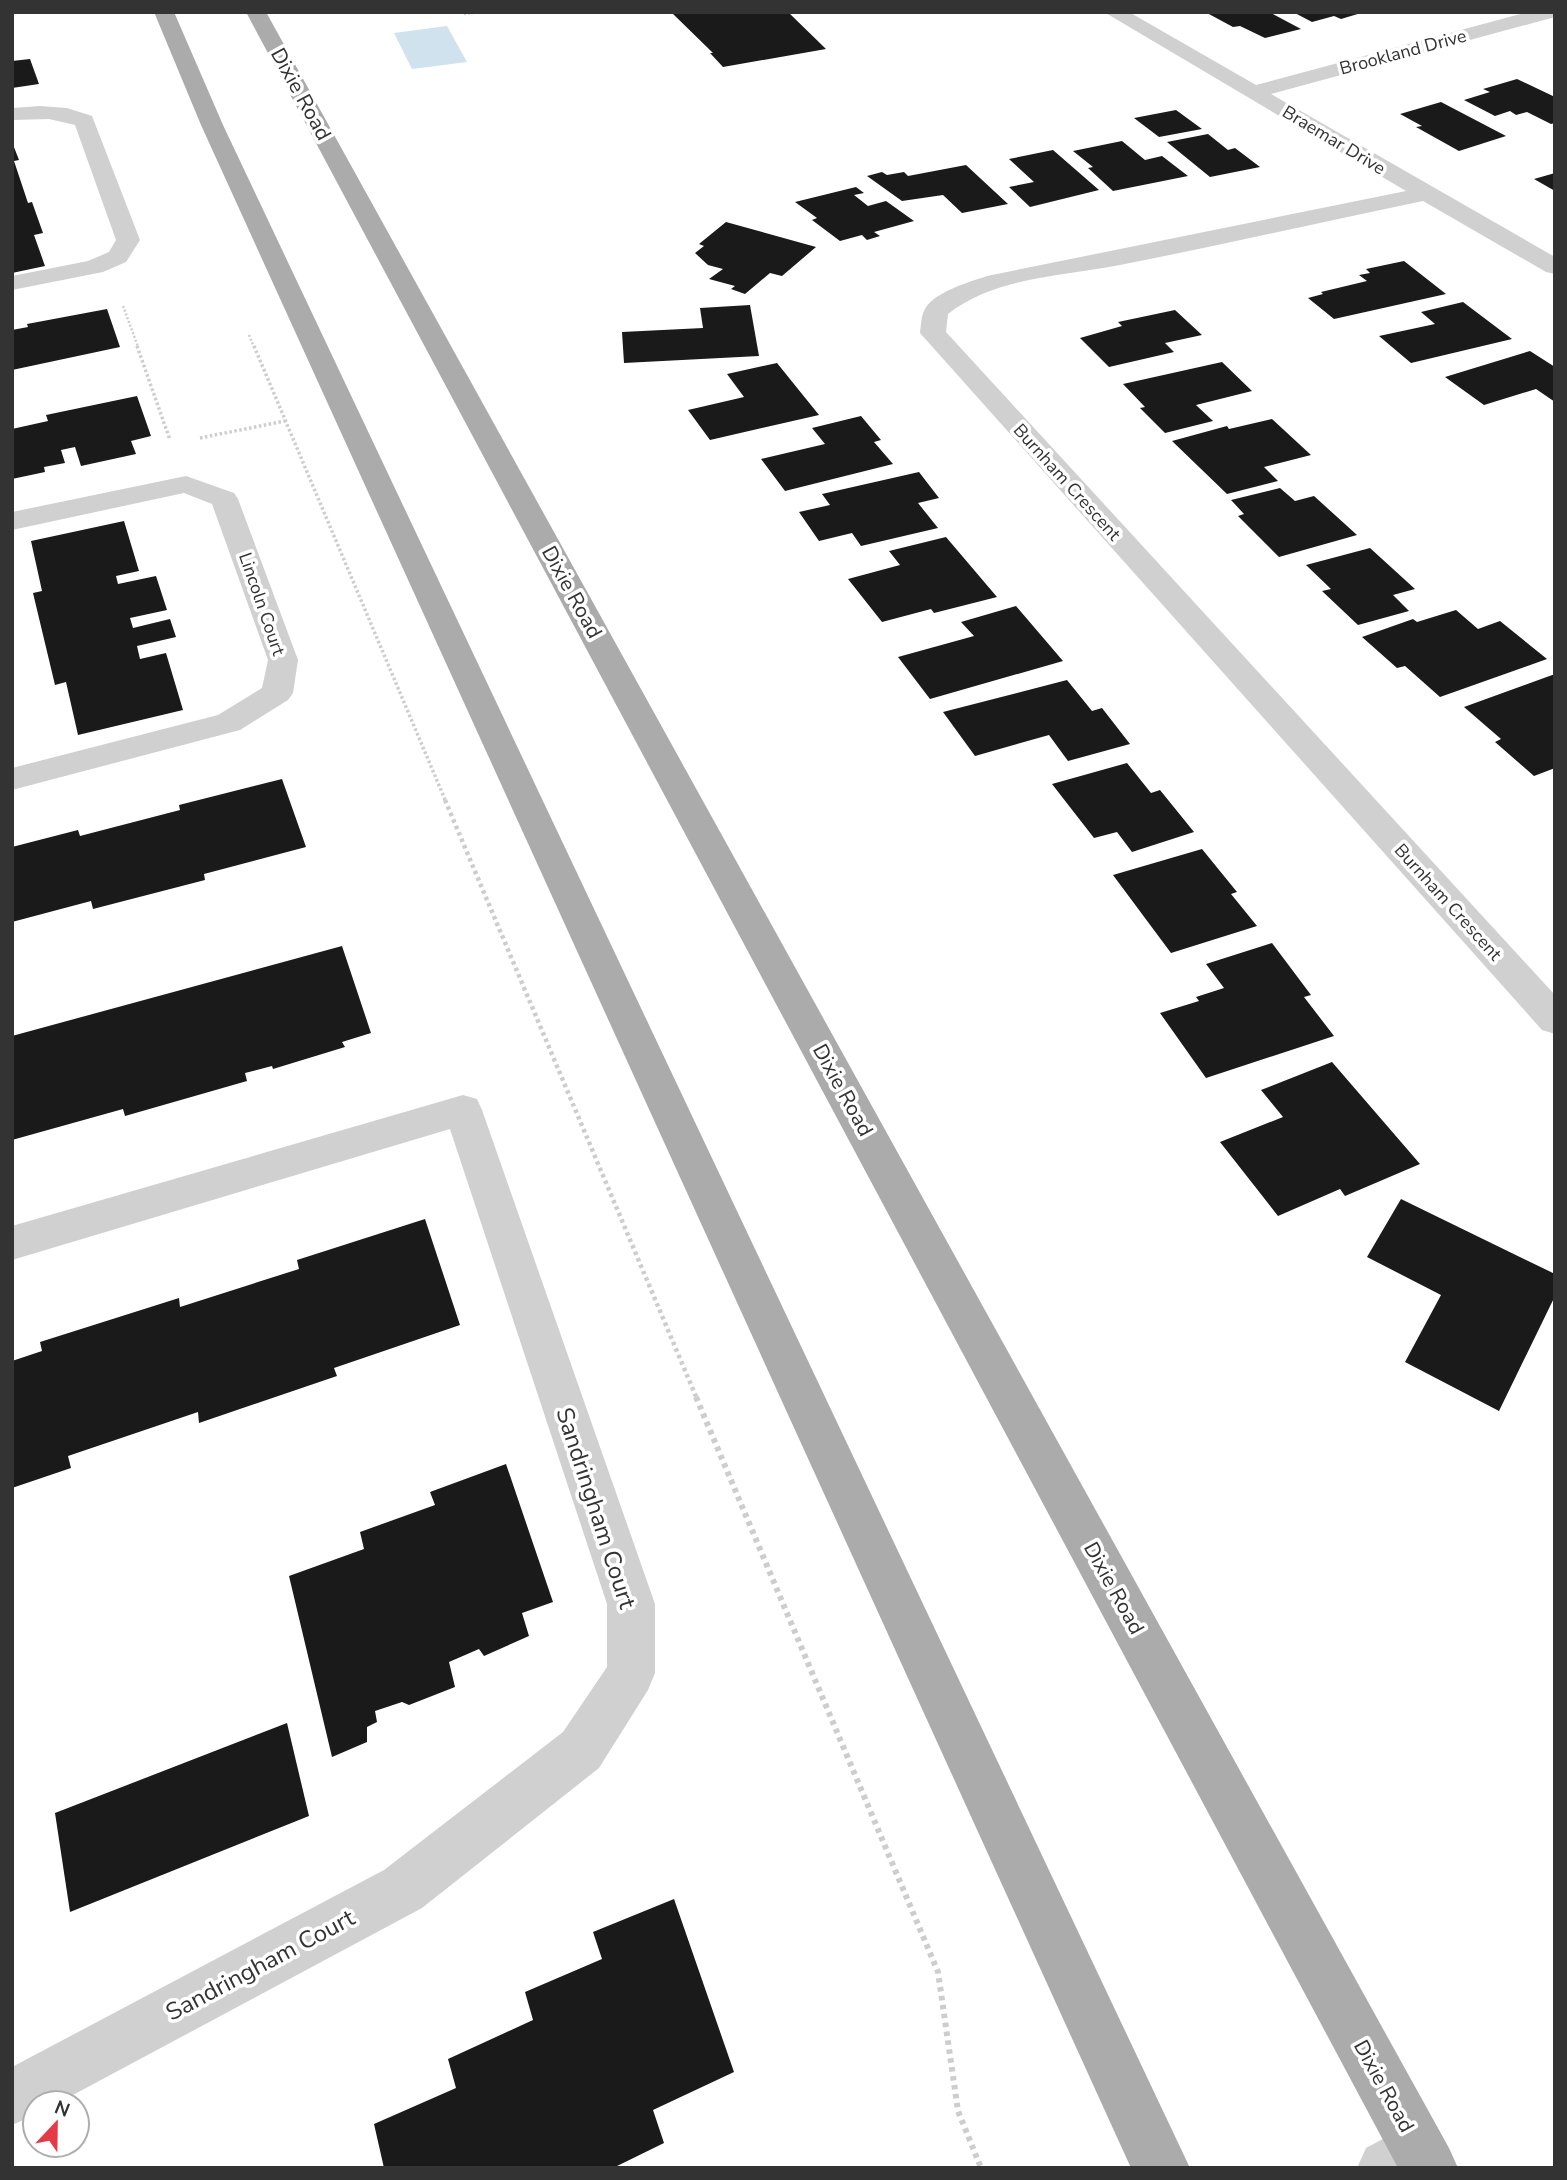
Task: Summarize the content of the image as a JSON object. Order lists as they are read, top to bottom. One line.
{"streets":{"main road":["Dixie Road"],"street":["Brookland Drive","Braemar Drive","Burnham Crescent","Lincoln Court","Sandringham Court"]},"crossings":[["Brookland Drive","Braemar Drive"],["Braemar Drive","Burnham Crescent"]],"north":"top"}
